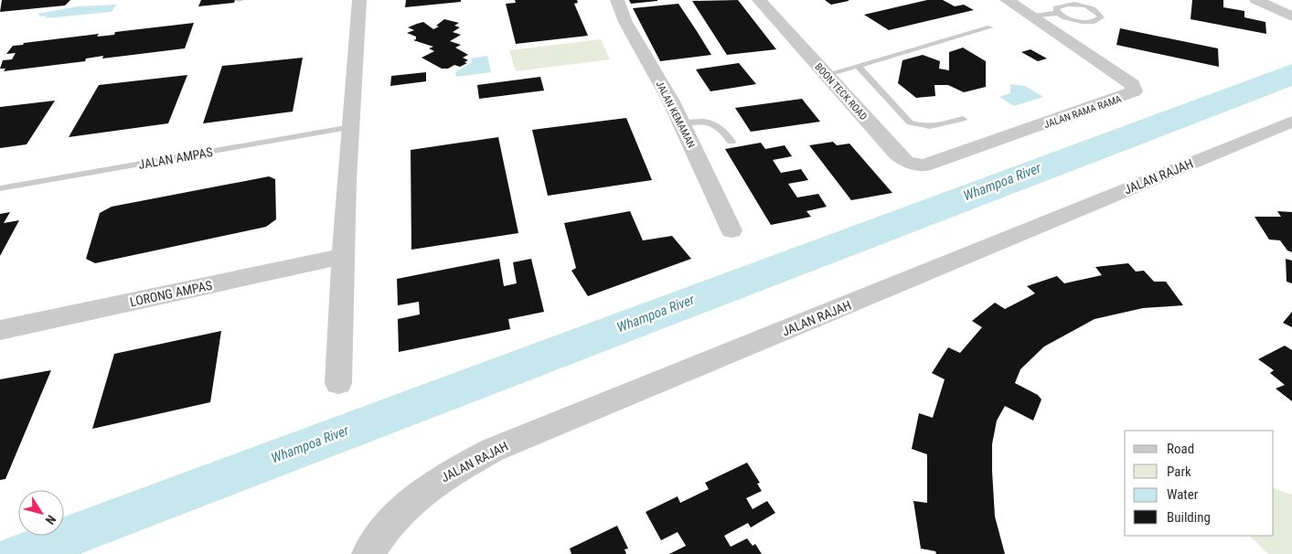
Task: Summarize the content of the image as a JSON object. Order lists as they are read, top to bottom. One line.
{"streets":{"street":["BOON TECK ROAD","JALAN RAMA RAMA","JALAN KEMAMAN","JALAN RAJAH","LORONG AMPAS"],"lane":["JALAN AMPAS"]},"crossings":[["BOON TECK ROAD","JALAN RAMA RAMA"]],"water":["Whampoa River"],"legend":["Road","Park","Water","Building"],"north":"bottom right"}
